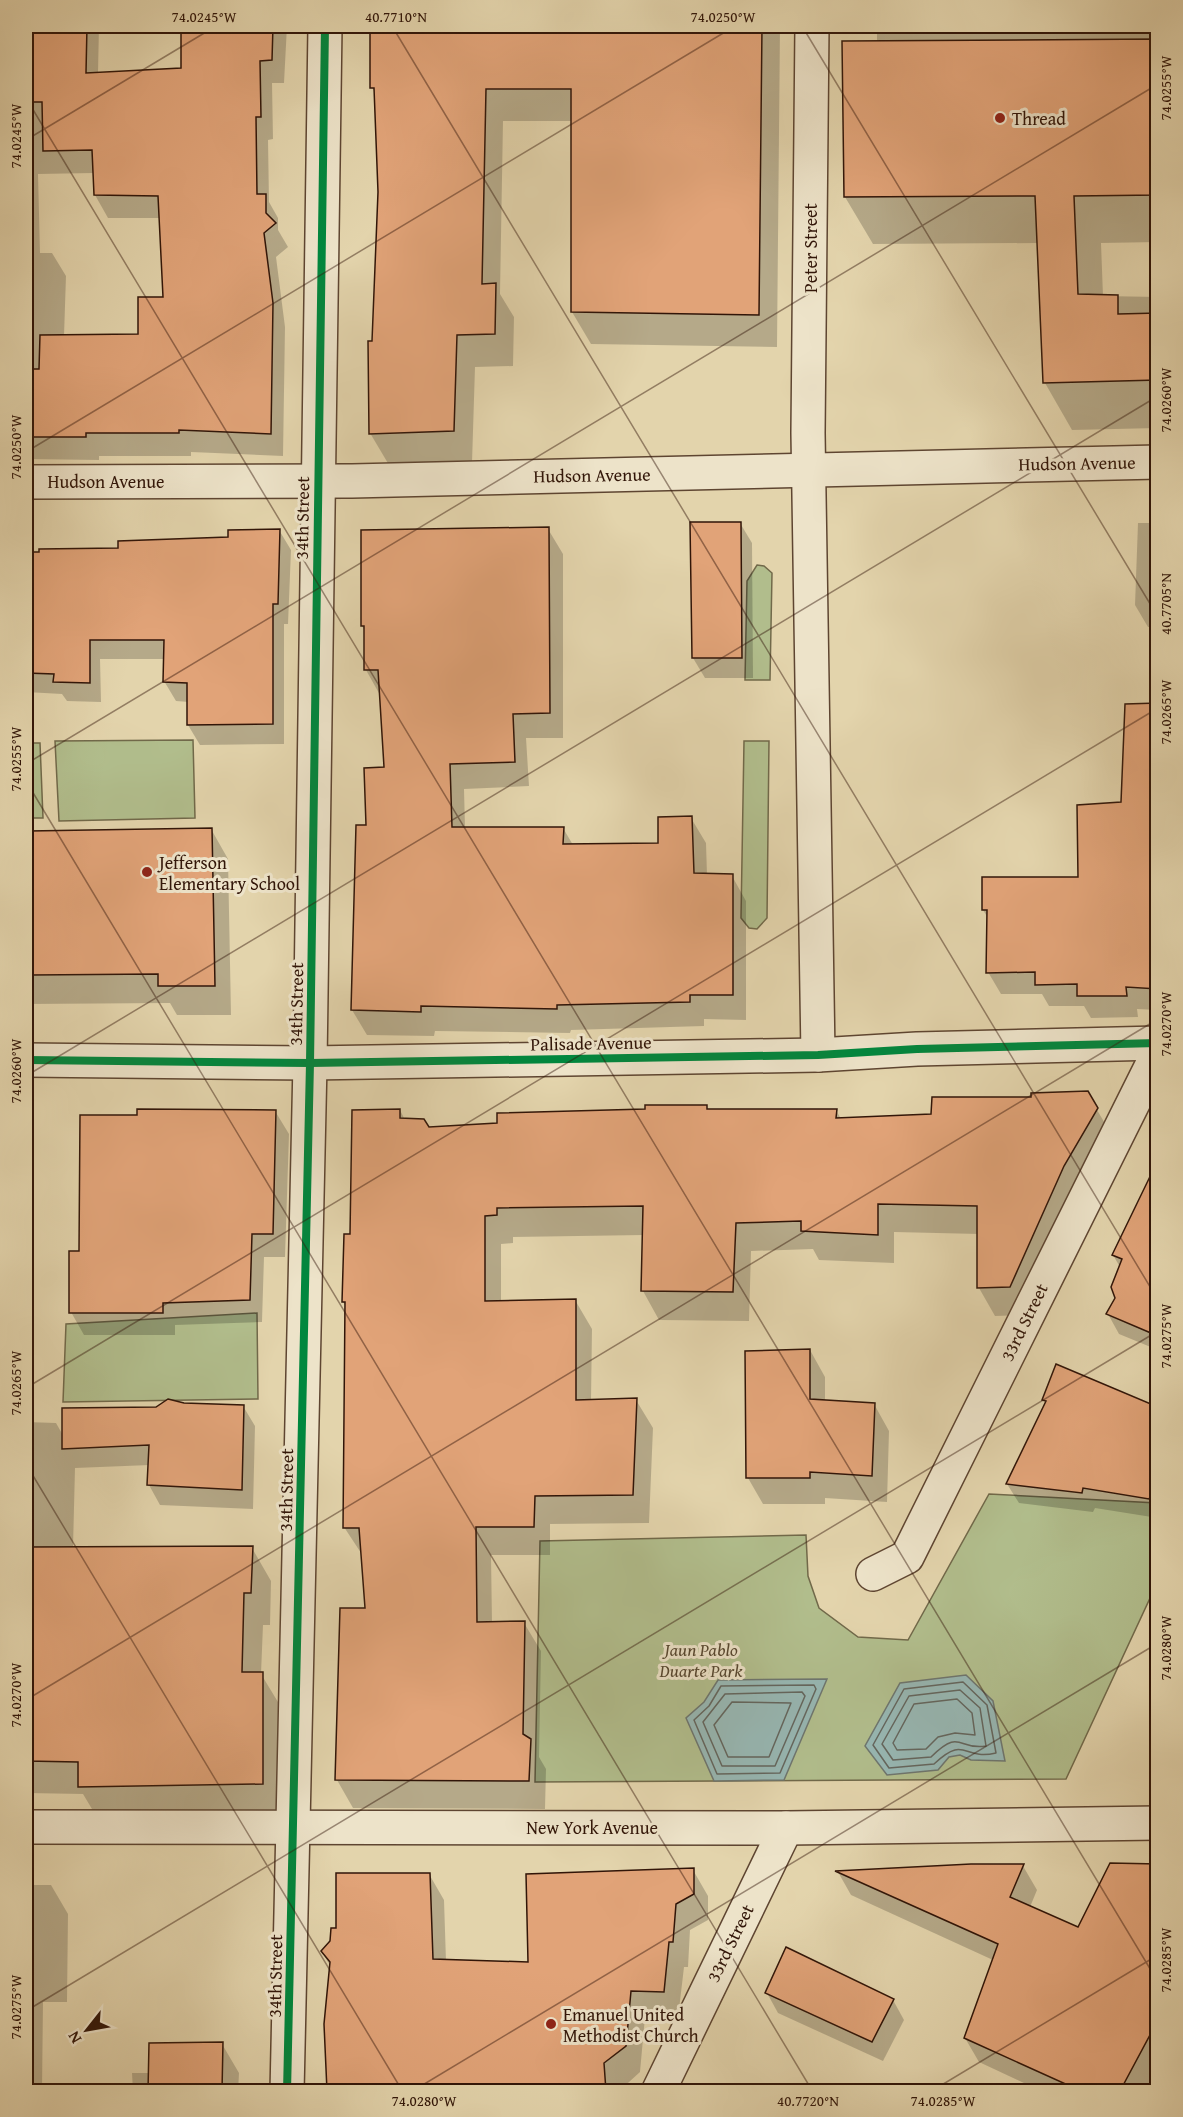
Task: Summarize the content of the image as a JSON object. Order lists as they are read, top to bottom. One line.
{"streets":{"street":["Peter Street","Hudson Avenue","34th Street","Palisade Avenue","33rd Street","New York Avenue"]},"crossings":[["Peter Street","Hudson Avenue"],["Peter Street","Palisade Avenue"],["Hudson Avenue","34th Street"],["34th Street","Palisade Avenue"],["34th Street","New York Avenue"],["33rd Street","New York Avenue"]],"parks":["Jaun Pablo Duarte Park"],"places":["Thread","Jefferson Elementary School","Emanuel United Methodist Church"],"north":"bottom left","coordinates":["74.0245°W","40.7710°N","74.0250°W","74.0255°W","74.0260°W","40.7705°N","74.0265°W","74.0270°W","74.0275°W","74.0280°W","74.0285°W","40.7720°N"]}
